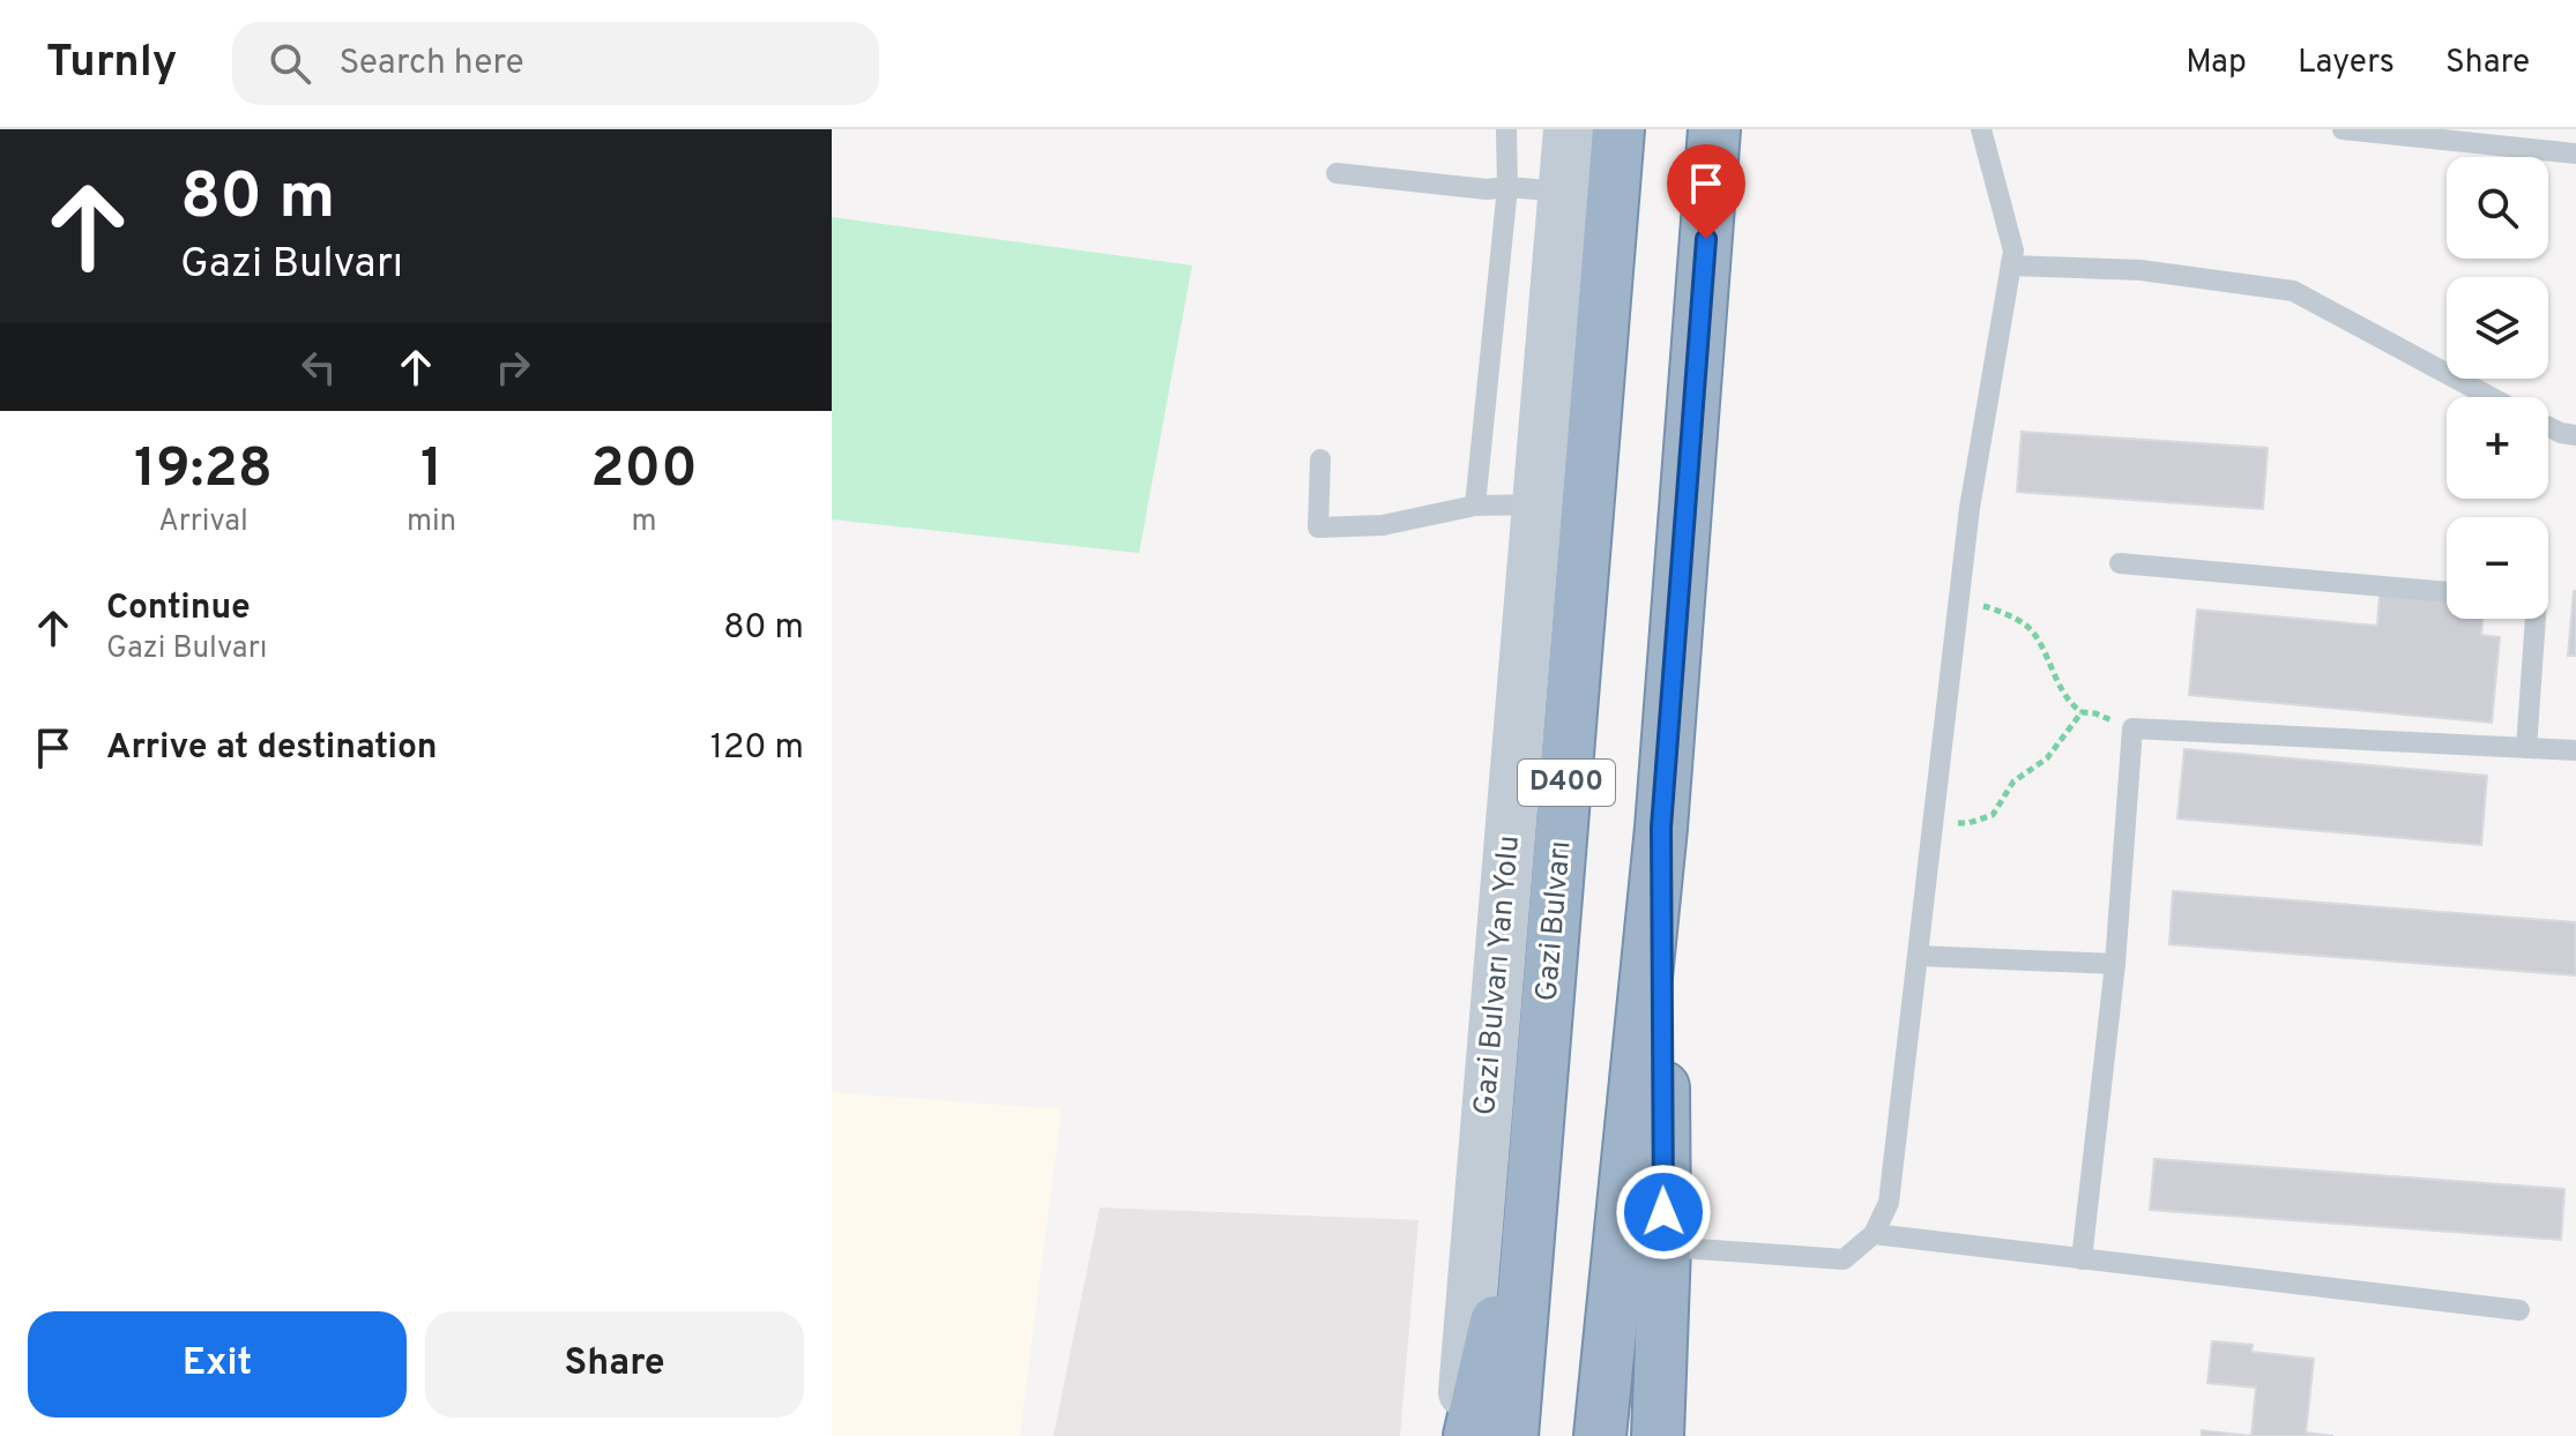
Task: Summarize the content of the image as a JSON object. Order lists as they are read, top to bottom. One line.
{"streets":{"highway":["D400","Gazi Bulvarı"],"main road":["Gazi Bulvarı Yan Yolu"]},"page":{"header":"Turnly","search":"Search here","nav":["Map","Layers","Share"],"turn":["80 m","Gazi Bulvarı"],"map_buttons":["+","−"],"eta":["19:28","Arrival","1","min","200","m"],"list":[{"name":"Continue","note":"Gazi Bulvarı","value":"80 m"},{"name":"Arrive at destination","value":"120 m"}],"buttons":["Exit","Share"]}}
